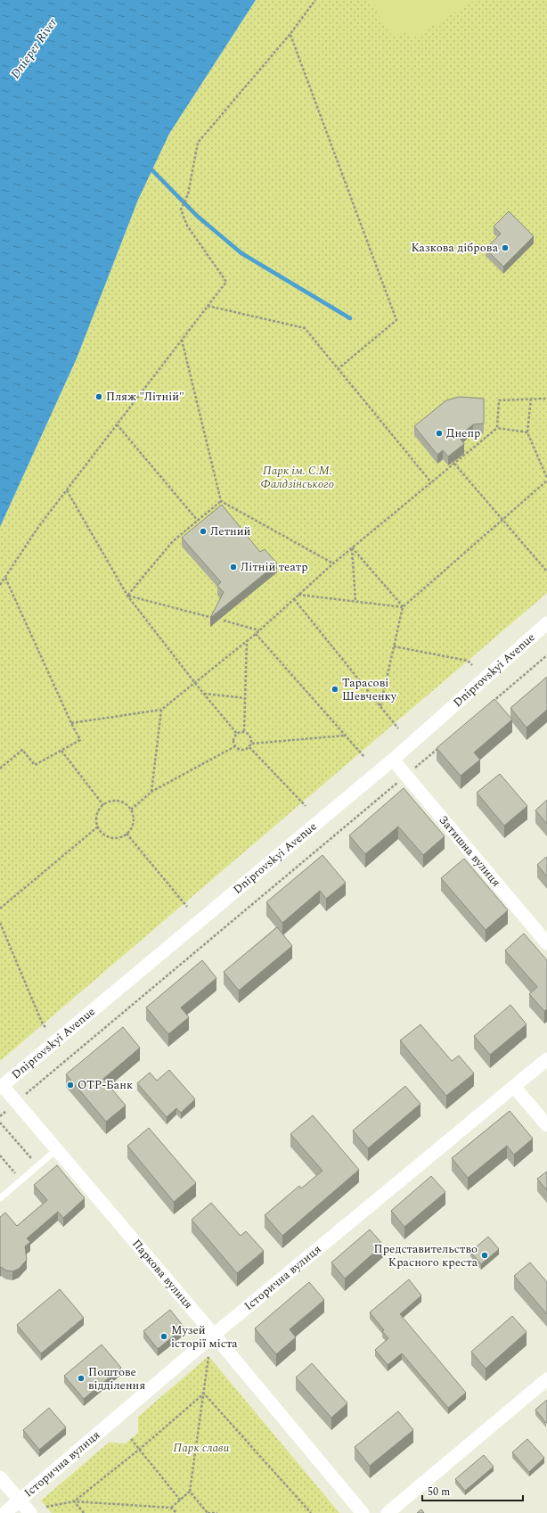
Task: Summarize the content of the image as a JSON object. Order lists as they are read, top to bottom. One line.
{"streets":{"street":["Dniprovskyi Avenue","Затишна вулиця","Паркова вулиця","Історична вулиця"]},"crossings":[["Dniprovskyi Avenue","Затишна вулиця"],["Dniprovskyi Avenue","Паркова вулиця"],["Паркова вулиця","Історична вулиця"]],"water":["Dnieper River"],"parks":["Парк ім. С.М. Фалдзінського","Парк слави"],"places":["Казкова дiброва","Пляж \"Літній\"","Днепр","Летний","Літній театр","Тарасові Шевченку","ОТР-Банк","Представительство Красного креста","Музей історії міста","Поштове відділення"],"scale_bar":"50 m"}
